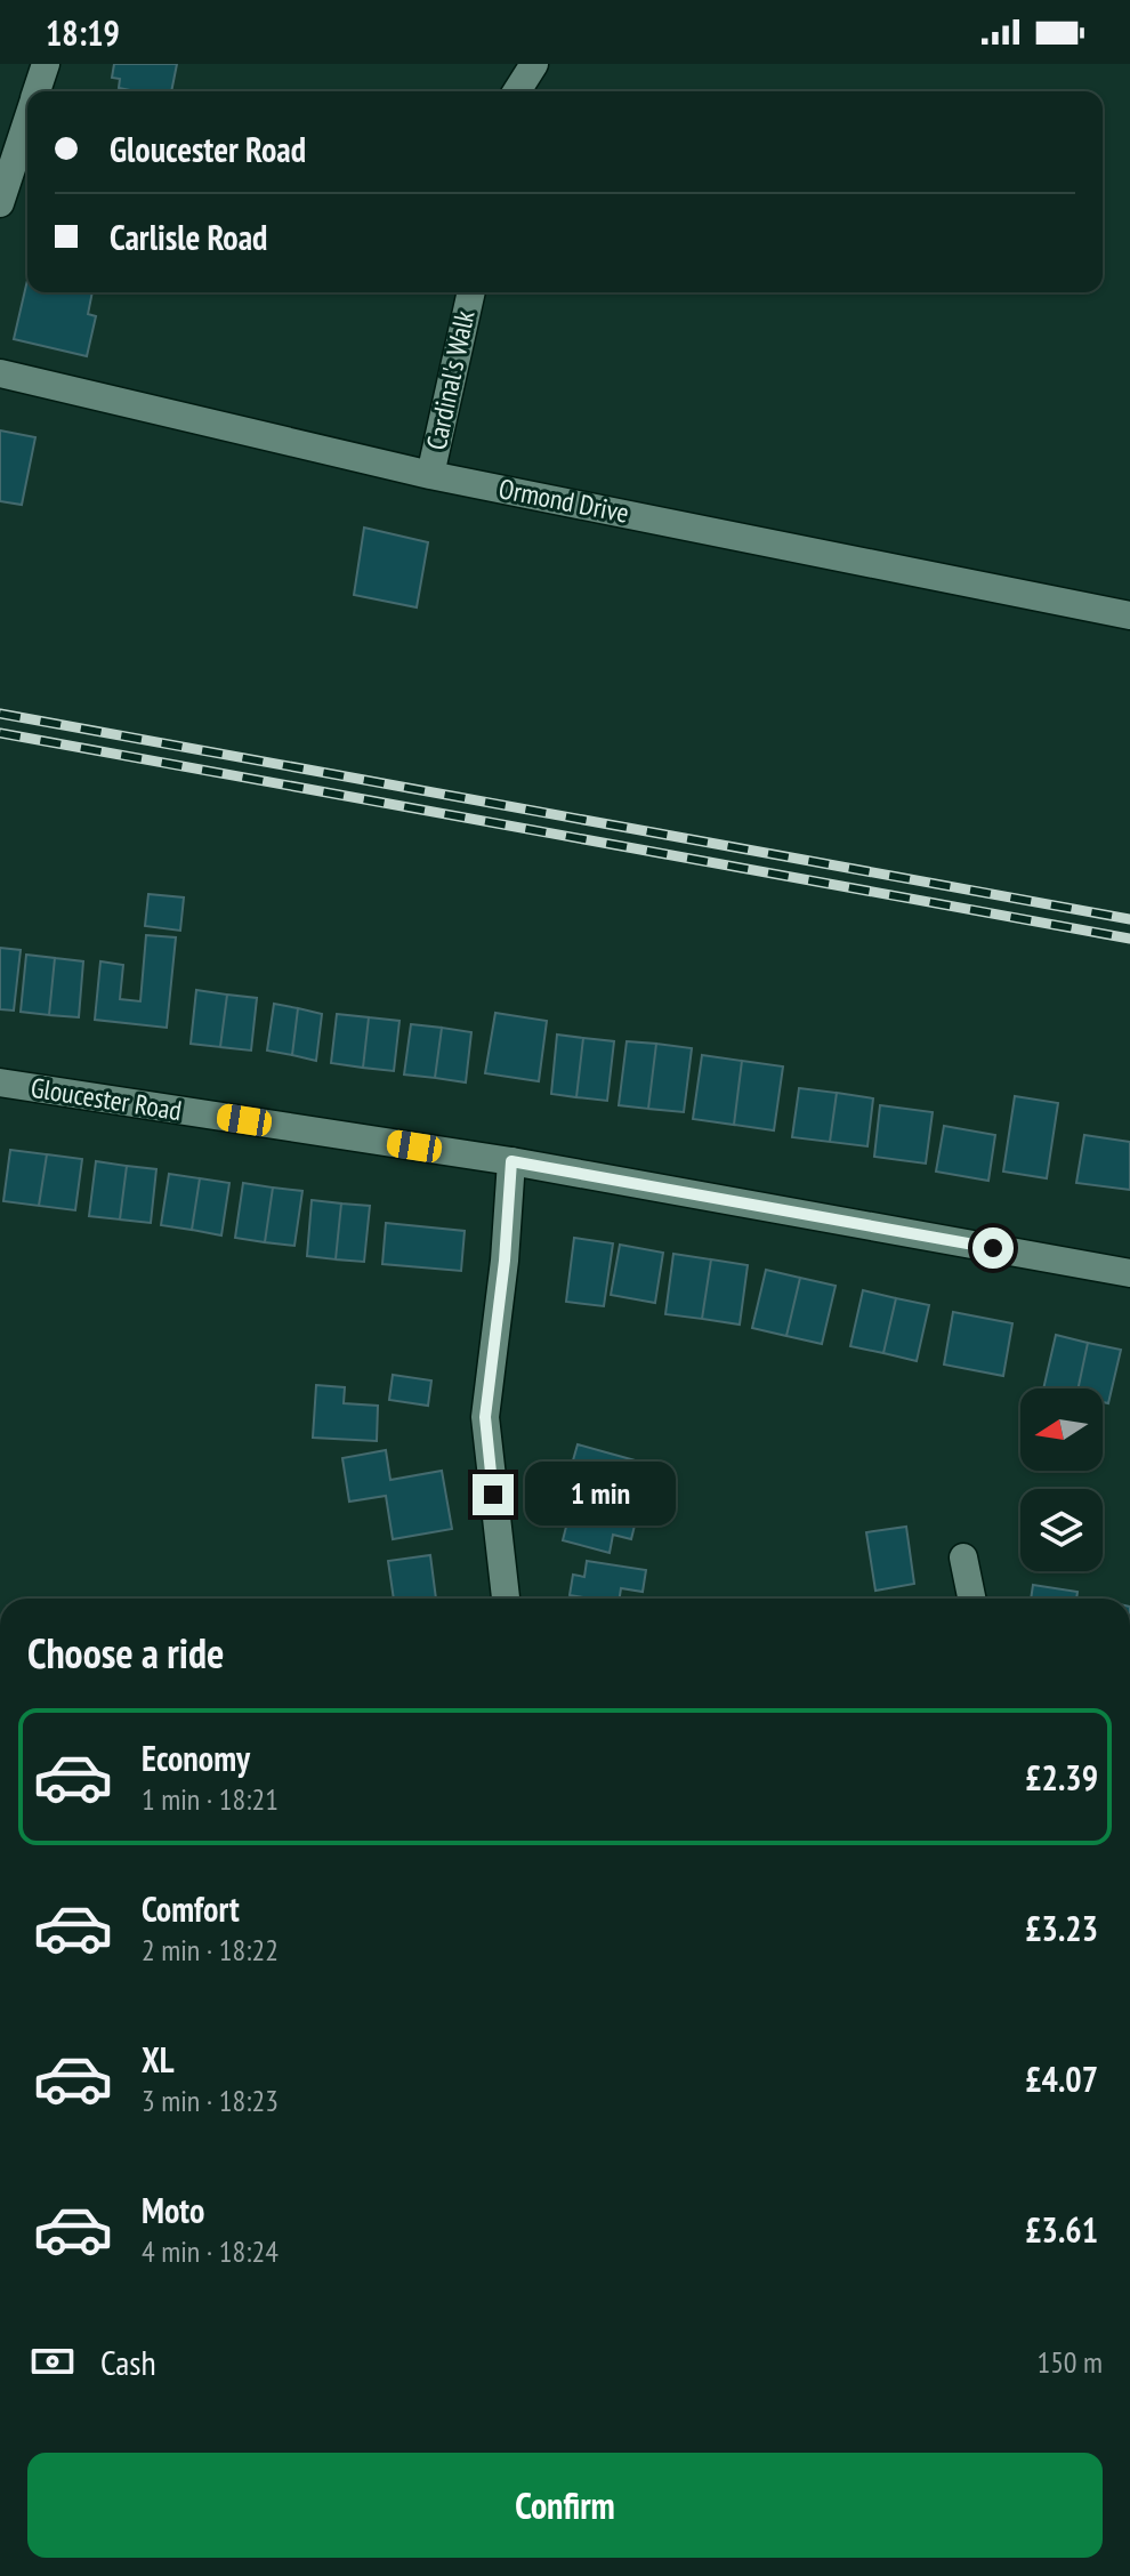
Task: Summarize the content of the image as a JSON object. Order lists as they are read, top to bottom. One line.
{"streets":{"street":["Cardinal's Walk","Ormond Drive","Gloucester Road"]},"crossings":[["Cardinal's Walk","Ormond Drive"]],"north":"left","page":{"status":"18:19","banner":["Gloucester Road","Carlisle Road"],"bubble":"1 min","heading":"Choose a ride","list":[{"name":"Economy","note":"1 min · 18:21","value":"£2.39"},{"name":"Comfort","note":"2 min · 18:22","value":"£3.23"},{"name":"XL","note":"3 min · 18:23","value":"£4.07"},{"name":"Moto","note":"4 min · 18:24","value":"£3.61"}],"pay":["Cash","150 m"],"buttons":"Confirm"}}
